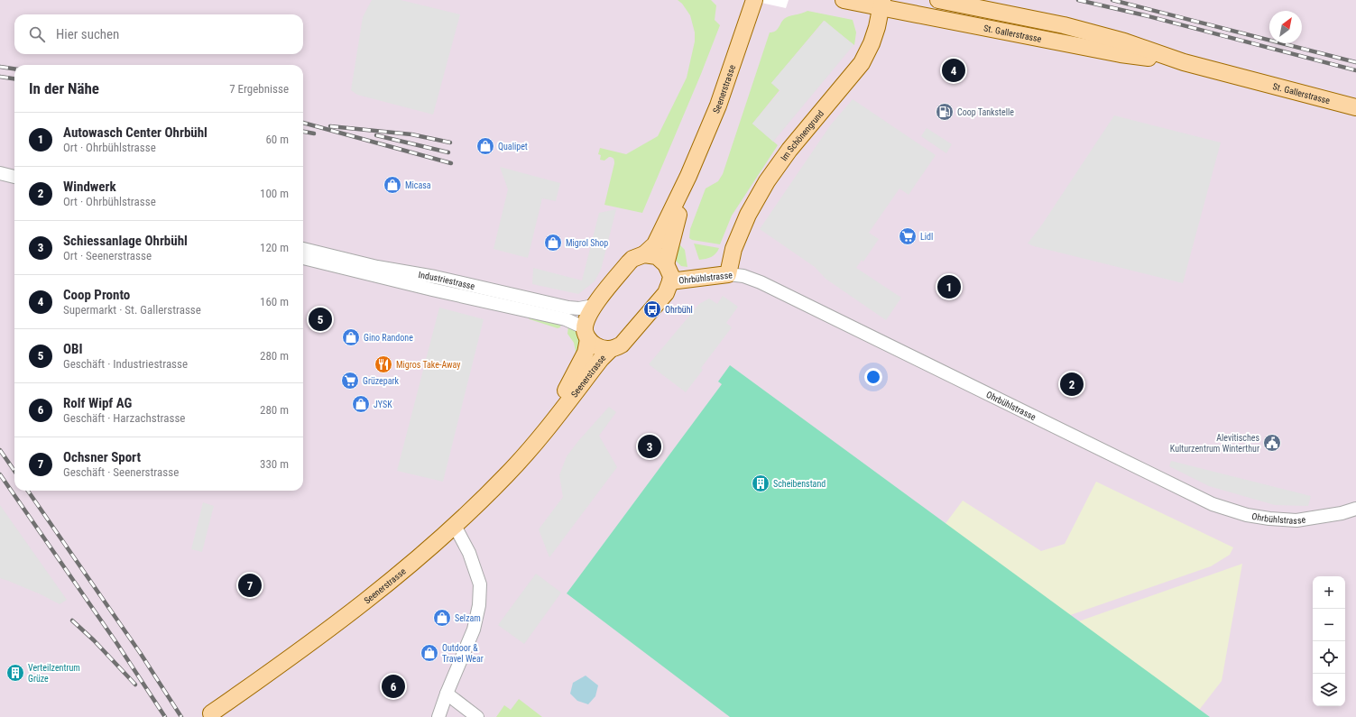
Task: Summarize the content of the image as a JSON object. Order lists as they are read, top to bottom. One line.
{"streets":{"main road":["St. Gallerstrasse","Seenerstrasse","Im Schönengrund","Ohrbühlstrasse"],"street":["Industriestrasse"]},"crossings":[["St. Gallerstrasse","Im Schönengrund"],["Seenerstrasse","Ohrbühlstrasse"],["Seenerstrasse","Industriestrasse"],["Im Schönengrund","Ohrbühlstrasse"]],"places":{"fuel station":["Coop Tankstelle"],"shop":["Qualipet","Micasa","Migrol Shop","Gino Randone","JYSK","Selzam","Outdoor & Travel Wear"],"supermarket":["Lidl","Grüzepark"],"bus stop":["Ohrbühl"],"restaurant":["Migros Take-Away"],"public building":["Alevitisches Kulturzentrum Winterthur"],"building":["Scheibenstand","Verteilzentrum Grüze"]},"north":"top right","page":{"search":"Hier suchen","pins":["4","1","5","2","3","7","6"],"heading":["In der Nähe","7 Ergebnisse"],"list":[{"mark":"1","name":"Autowasch Center Ohrbühl","note":"Ort · Ohrbühlstrasse","value":"60 m"},{"mark":"2","name":"Windwerk","note":"Ort · Ohrbühlstrasse","value":"100 m"},{"mark":"3","name":"Schiessanlage Ohrbühl","note":"Ort · Seenerstrasse","value":"120 m"},{"mark":"4","name":"Coop Pronto","note":"Supermarkt · St. Gallerstrasse","value":"160 m"},{"mark":"5","name":"OBI","note":"Geschäft · Industriestrasse","value":"280 m"},{"mark":"6","name":"Rolf Wipf AG","note":"Geschäft · Harzachstrasse","value":"280 m"},{"mark":"7","name":"Ochsner Sport","note":"Geschäft · Seenerstrasse","value":"330 m"}],"map_buttons":["+","−"]}}
